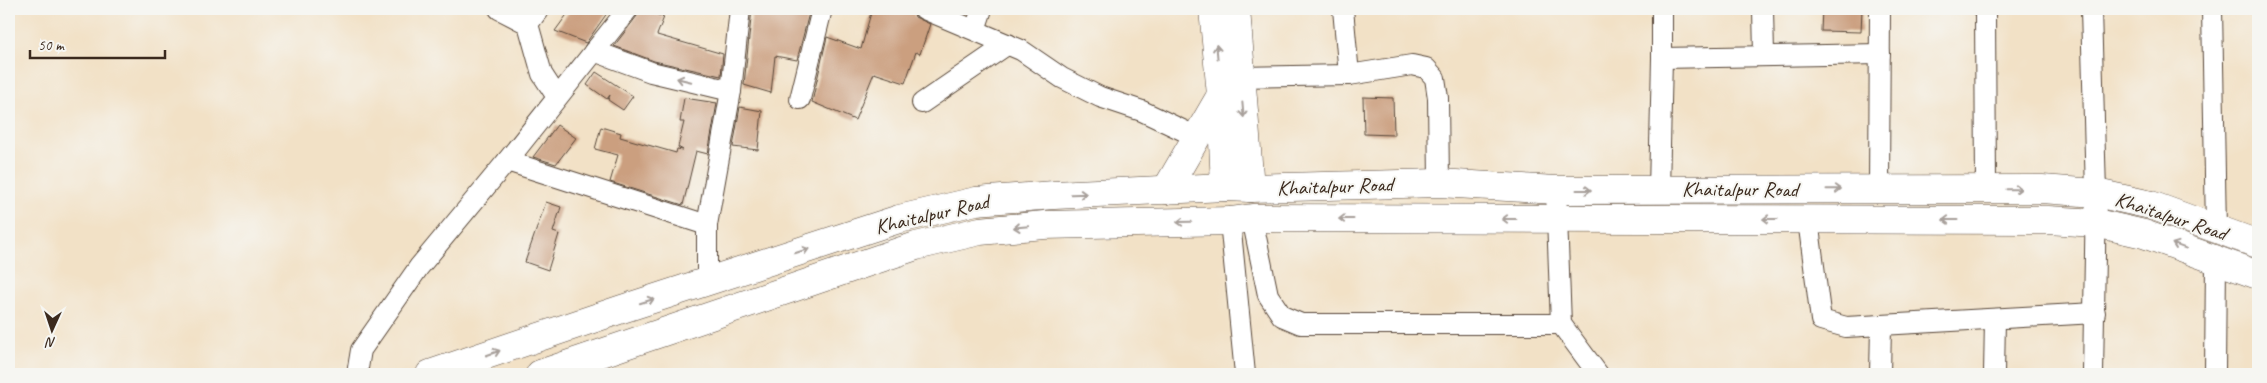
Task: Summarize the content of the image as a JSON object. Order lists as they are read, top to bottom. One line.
{"streets":{"street":["Khaitalpur Road"]},"scale_bar":"50 m","north":"bottom"}
